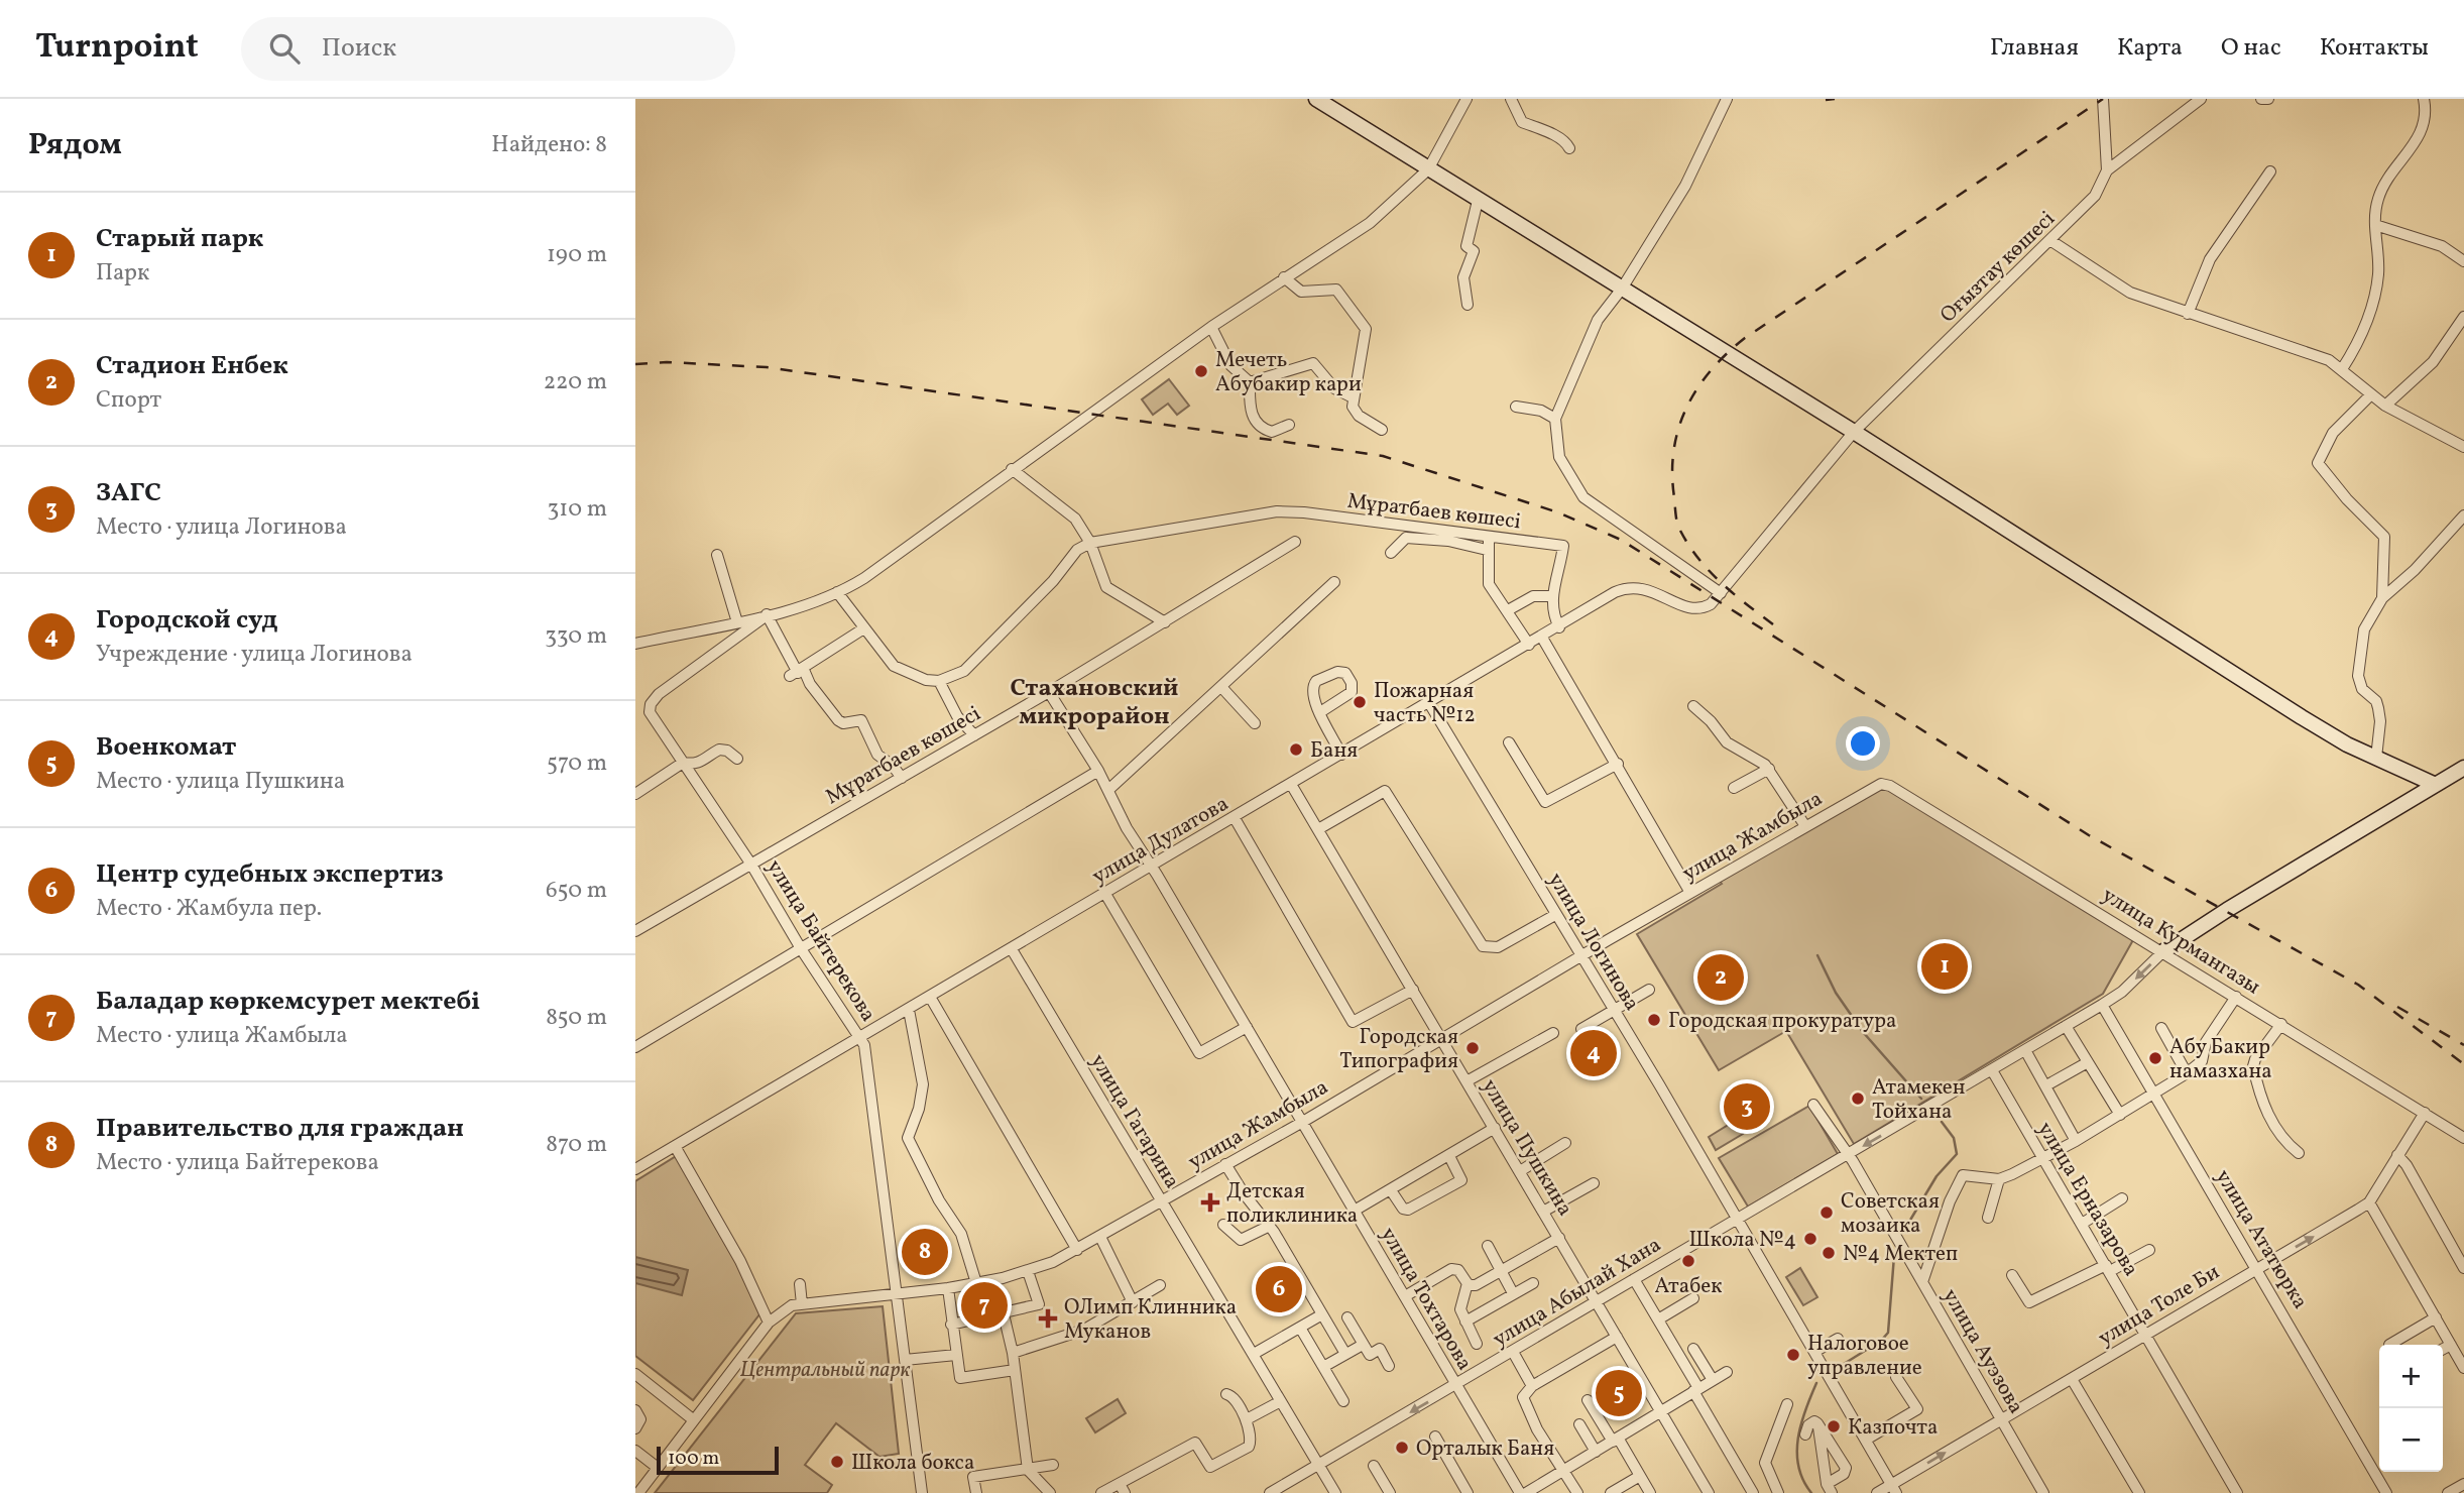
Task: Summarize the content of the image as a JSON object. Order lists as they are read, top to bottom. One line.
{"streets":{"street":["Оғызтау көшесі","Мұратбаев көшесі","улица Жамбыла","улица Дулатова","улица Байтерекова","улица Курмангазы","улица Логинова","улица Гагарина","улица Пушкина","улица Ерназарова","улица Ататюрка","улица Абылай Хана","улица Тохтарова","улица Толе Би","улица Ауэзова"]},"crossings":[["Оғызтау көшесі","улица Дулатова"],["Мұратбаев көшесі","улица Байтерекова"],["улица Жамбыла","улица Байтерекова"],["улица Жамбыла","улица Курмангазы"],["улица Жамбыла","улица Логинова"],["улица Жамбыла","улица Гагарина"],["улица Жамбыла","улица Пушкина"],["улица Жамбыла","улица Тохтарова"],["улица Дулатова","улица Байтерекова"],["улица Дулатова","улица Логинова"],["улица Дулатова","улица Гагарина"],["улица Дулатова","улица Пушкина"],["улица Дулатова","улица Тохтарова"],["улица Курмангазы","улица Абылай Хана"],["улица Курмангазы","улица Толе Би"],["улица Логинова","улица Абылай Хана"],["улица Логинова","улица Толе Би"],["улица Гагарина","улица Абылай Хана"],["улица Пушкина","улица Абылай Хана"],["улица Ерназарова","улица Абылай Хана"],["улица Ерназарова","улица Толе Би"],["улица Ататюрка","улица Абылай Хана"],["улица Ататюрка","улица Толе Би"],["улица Абылай Хана","улица Тохтарова"],["улица Абылай Хана","улица Ауэзова"],["улица Толе Би","улица Ауэзова"]],"one_way":["улица Абылай Хана","улица Толе Би"],"districts":["Стахановский микрорайон"],"parks":["Центральный парк"],"places":{"other":["Мечеть Абубакир кари","Пожарная часть №12","Баня","Городская прокуратура","Городская Типография","Абу Бакир намазхана","Атамекен Тойхана","Советская мозаика","Школа №4","№4 Мектеп","Атабек","Налоговое управление","Казпочта","Орталык Баня","Школа бокса"],"health":["Детская поликлиника","ОЛимп Клинника Муканов"]},"scale_bar":"100 m","page":{"header":"Turnpoint","search":"Поиск","nav":["Главная","Карта","О нас","Контакты"],"heading":["Рядом","Найдено: 8"],"list":[{"mark":"1","name":"Старый парк","note":"Парк","value":"190 m"},{"mark":"2","name":"Стадион Енбек","note":"Спорт","value":"220 m"},{"mark":"3","name":"ЗАГС","note":"Место · улица Логинова","value":"310 m"},{"mark":"4","name":"Городской суд","note":"Учреждение · улица Логинова","value":"330 m"},{"mark":"5","name":"Военкомат","note":"Место · улица Пушкина","value":"570 m"},{"mark":"6","name":"Центр судебных экспертиз","note":"Место · Жамбула пер.","value":"650 m"},{"mark":"7","name":"Баладар көркемсурет мектебі","note":"Место · улица Жамбыла","value":"850 m"},{"mark":"8","name":"Правительство для граждан","note":"Место · улица Байтерекова","value":"870 m"}],"pins":["1","2","4","3","8","6","7","5"],"map_buttons":["+","−"],"scale":"100 m"}}
